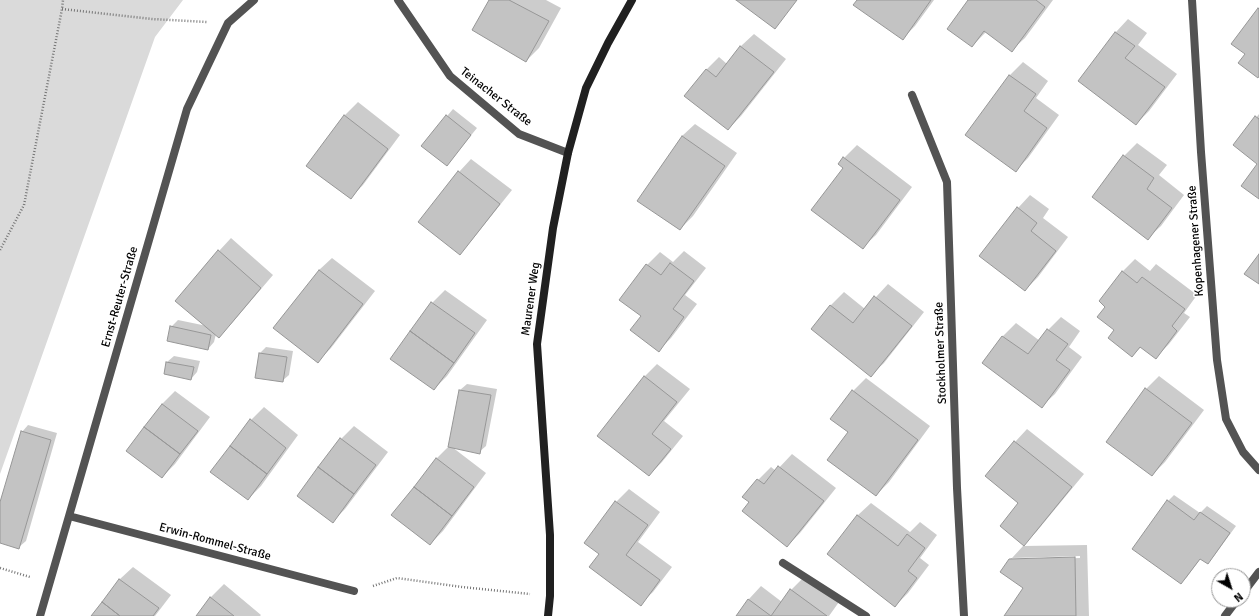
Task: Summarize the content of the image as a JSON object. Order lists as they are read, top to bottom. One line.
{"streets":{"street":["Teinacher Straße","Kopenhagener Straße","Ernst-Reuter-Straße","Maurener Weg","Stockholmer Straße","Erwin-Rommel-Straße"]},"crossings":[["Teinacher Straße","Maurener Weg"],["Ernst-Reuter-Straße","Erwin-Rommel-Straße"]],"north":"bottom right"}
